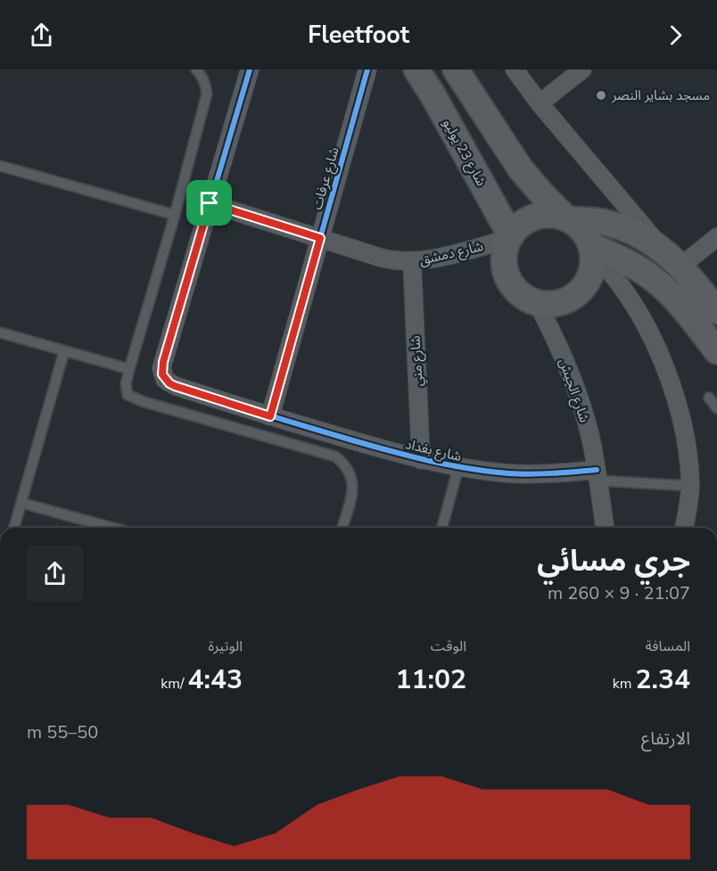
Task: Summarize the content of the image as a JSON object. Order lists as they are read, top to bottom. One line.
{"streets":{"main road":["شارع 23 يوليو"],"street":["شارع عرفات","شارع دمشق","شارع مني","شارع الجيش","شارع بغداد"]},"crossings":[["شارع 23 يوليو","شارع دمشق"],["شارع 23 يوليو","شارع الجيش"],["شارع عرفات","شارع دمشق"],["شارع عرفات","شارع بغداد"],["شارع دمشق","شارع مني"],["شارع دمشق","شارع الجيش"],["شارع دمشق","شارع بغداد"],["شارع مني","شارع بغداد"],["شارع الجيش","شارع بغداد"]],"places":["مسجد بشاير النصر"],"page":{"header":"Fleetfoot","heading":["جري مسائي","21:07 · 9 × 260 m"],"stats":[["المسافة","2.34 km"],["الوقت","11:02"],["الوتيرة","4:43 /km"]],"chart":["الارتفاع","50–55 m"]}}
